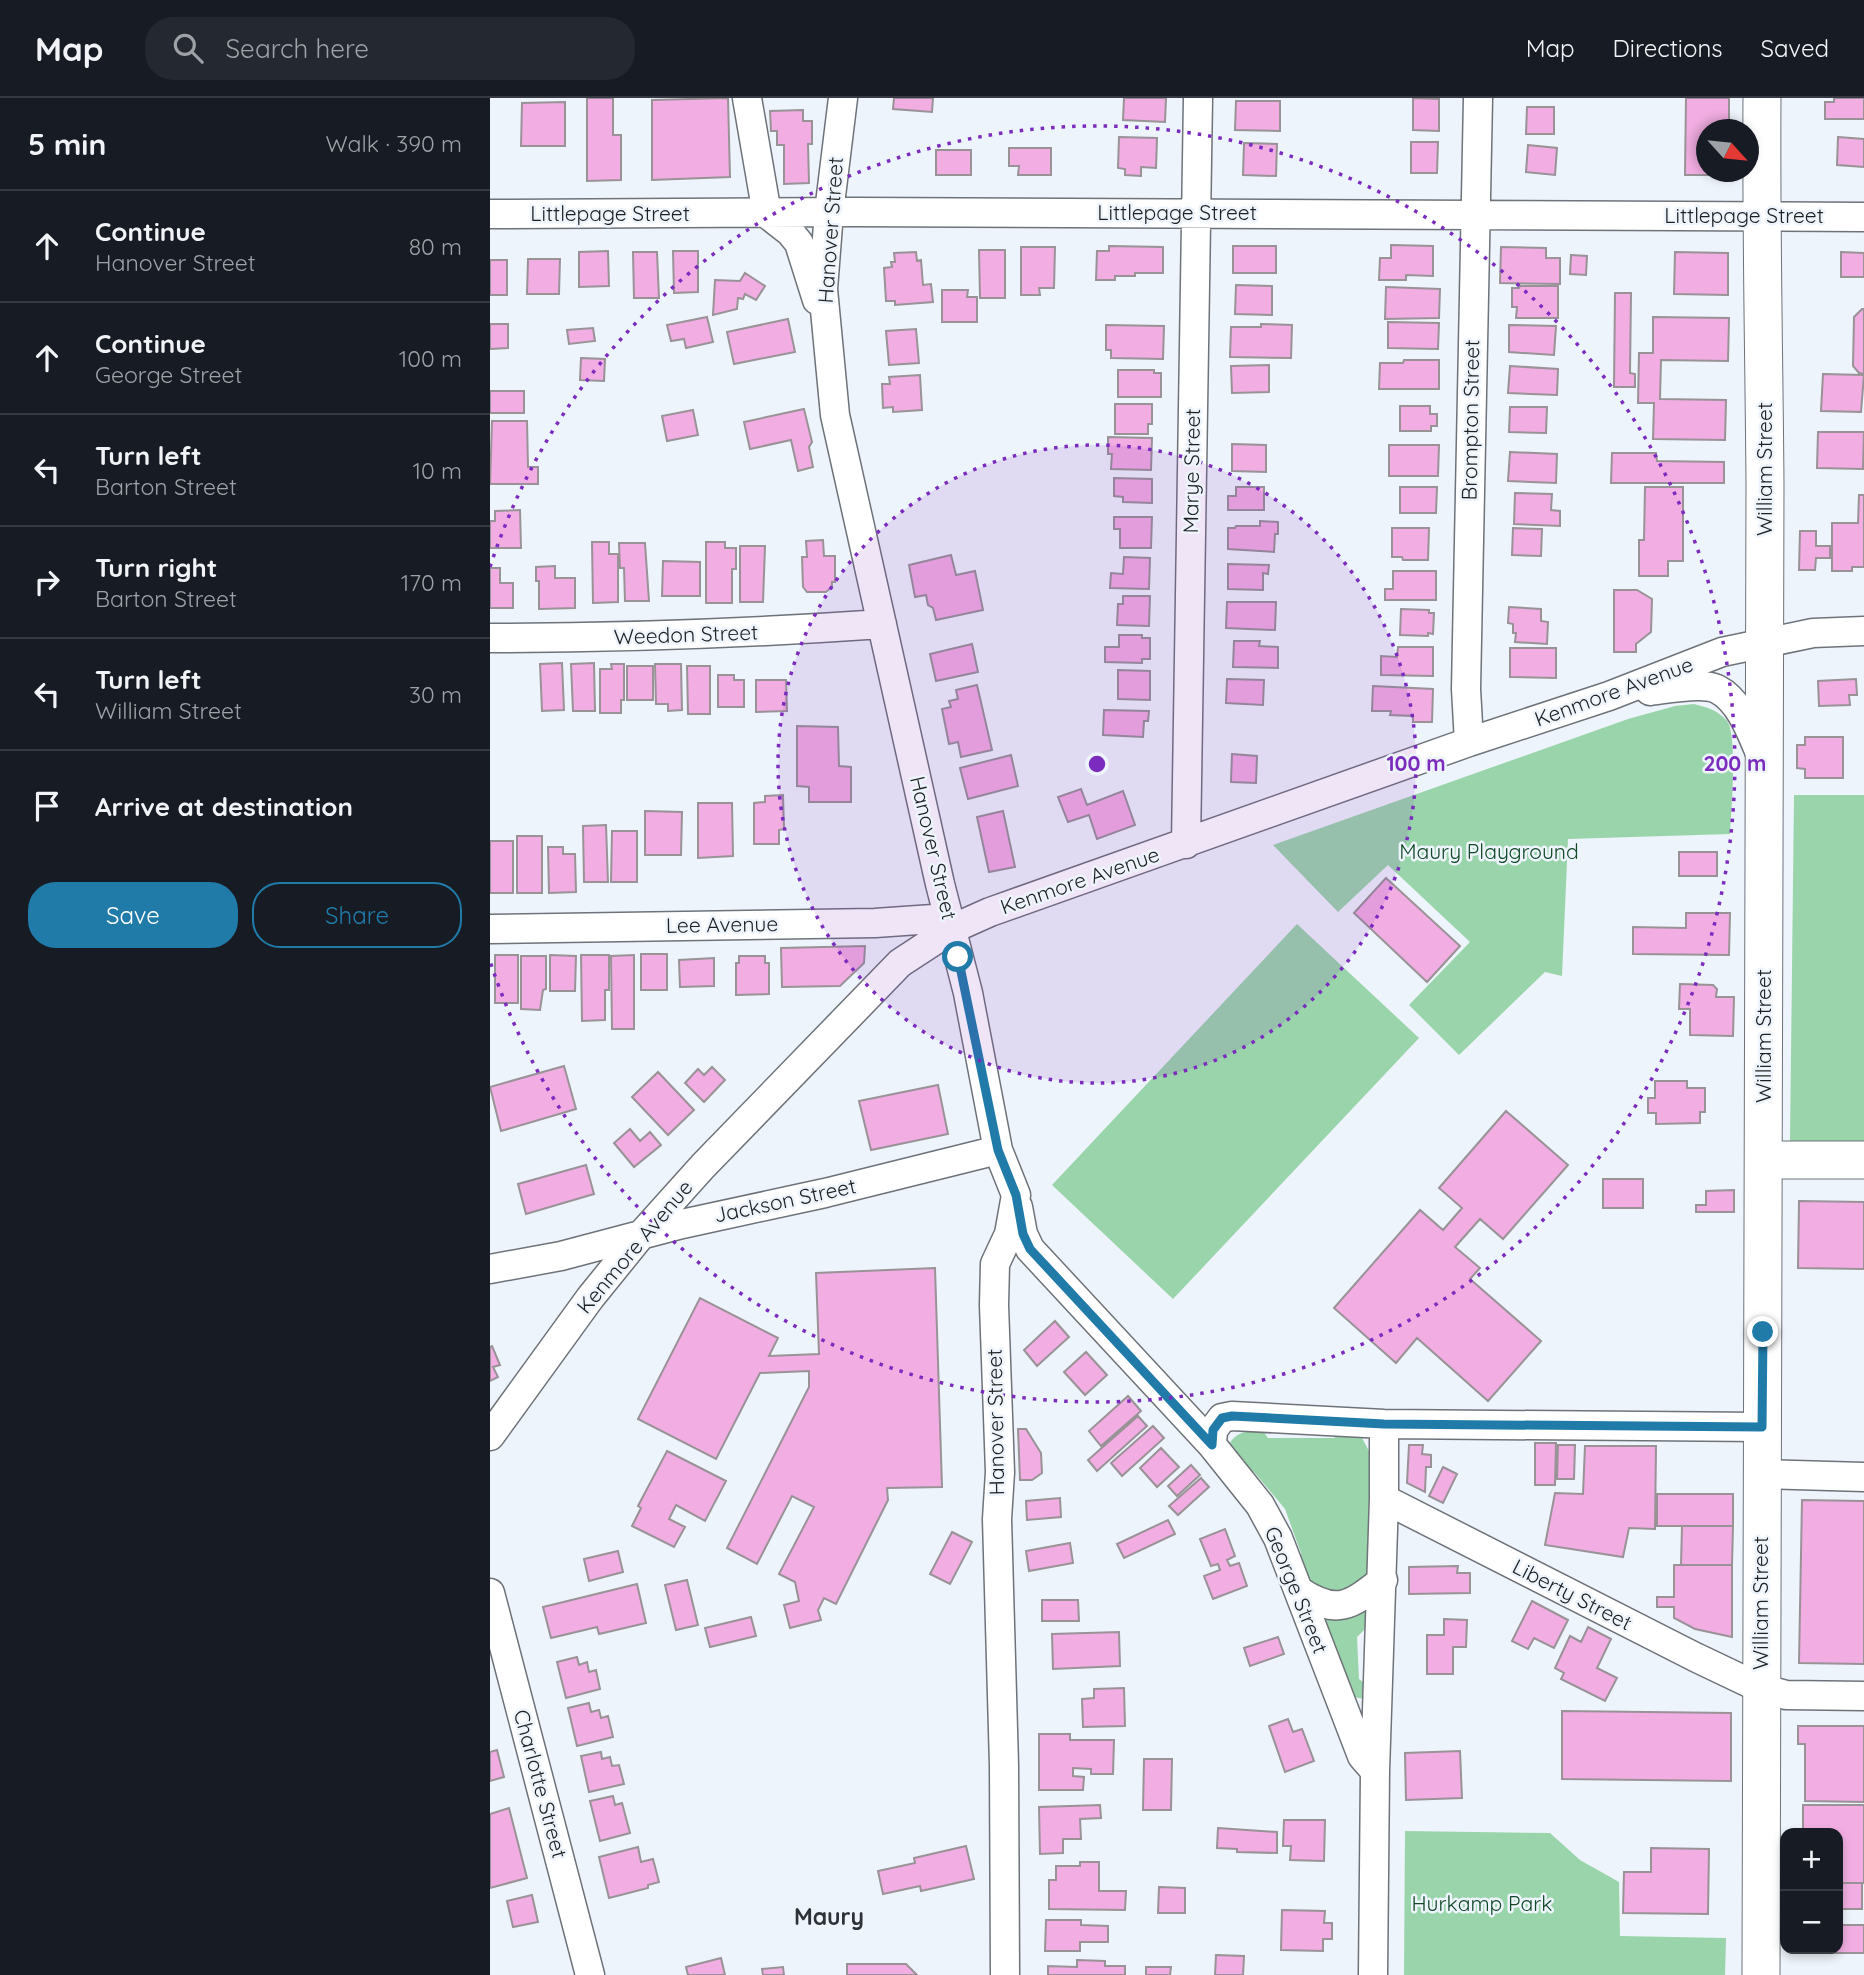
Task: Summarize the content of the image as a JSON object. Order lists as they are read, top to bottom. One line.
{"streets":{"main road":["William Street"],"street":["Littlepage Street","Hanover Street","Brompton Street","Marye Street","Weedon Street","Kenmore Avenue","Lee Avenue","Jackson Street","George Street","Liberty Street","Charlotte Street"]},"crossings":[["Littlepage Street","Hanover Street"],["Littlepage Street","Brompton Street"],["Littlepage Street","William Street"],["Littlepage Street","Marye Street"],["Hanover Street","Weedon Street"],["Hanover Street","Kenmore Avenue"],["Hanover Street","Lee Avenue"],["Hanover Street","Jackson Street"],["Hanover Street","George Street"],["Brompton Street","Kenmore Avenue"],["William Street","Kenmore Avenue"],["William Street","Liberty Street"],["Marye Street","Kenmore Avenue"],["Kenmore Avenue","Lee Avenue"],["Kenmore Avenue","Jackson Street"]],"districts":["Maury"],"parks":["Maury Playground","Hurkamp Park"],"north":"bottom right","page":{"header":"Map","search":"Search here","nav":["Map","Directions","Saved"],"heading":["5 min","Walk · 390 m"],"list":[["Continue","Hanover Street","80 m"],["Continue","George Street","100 m"],["Turn left","Barton Street","10 m"],["Turn right","Barton Street","170 m"],["Turn left","William Street","30 m"],"Arrive at destination"],"buttons":["Save","Share"],"map_buttons":["+","−"]},"rings":["100 m","200 m"]}
